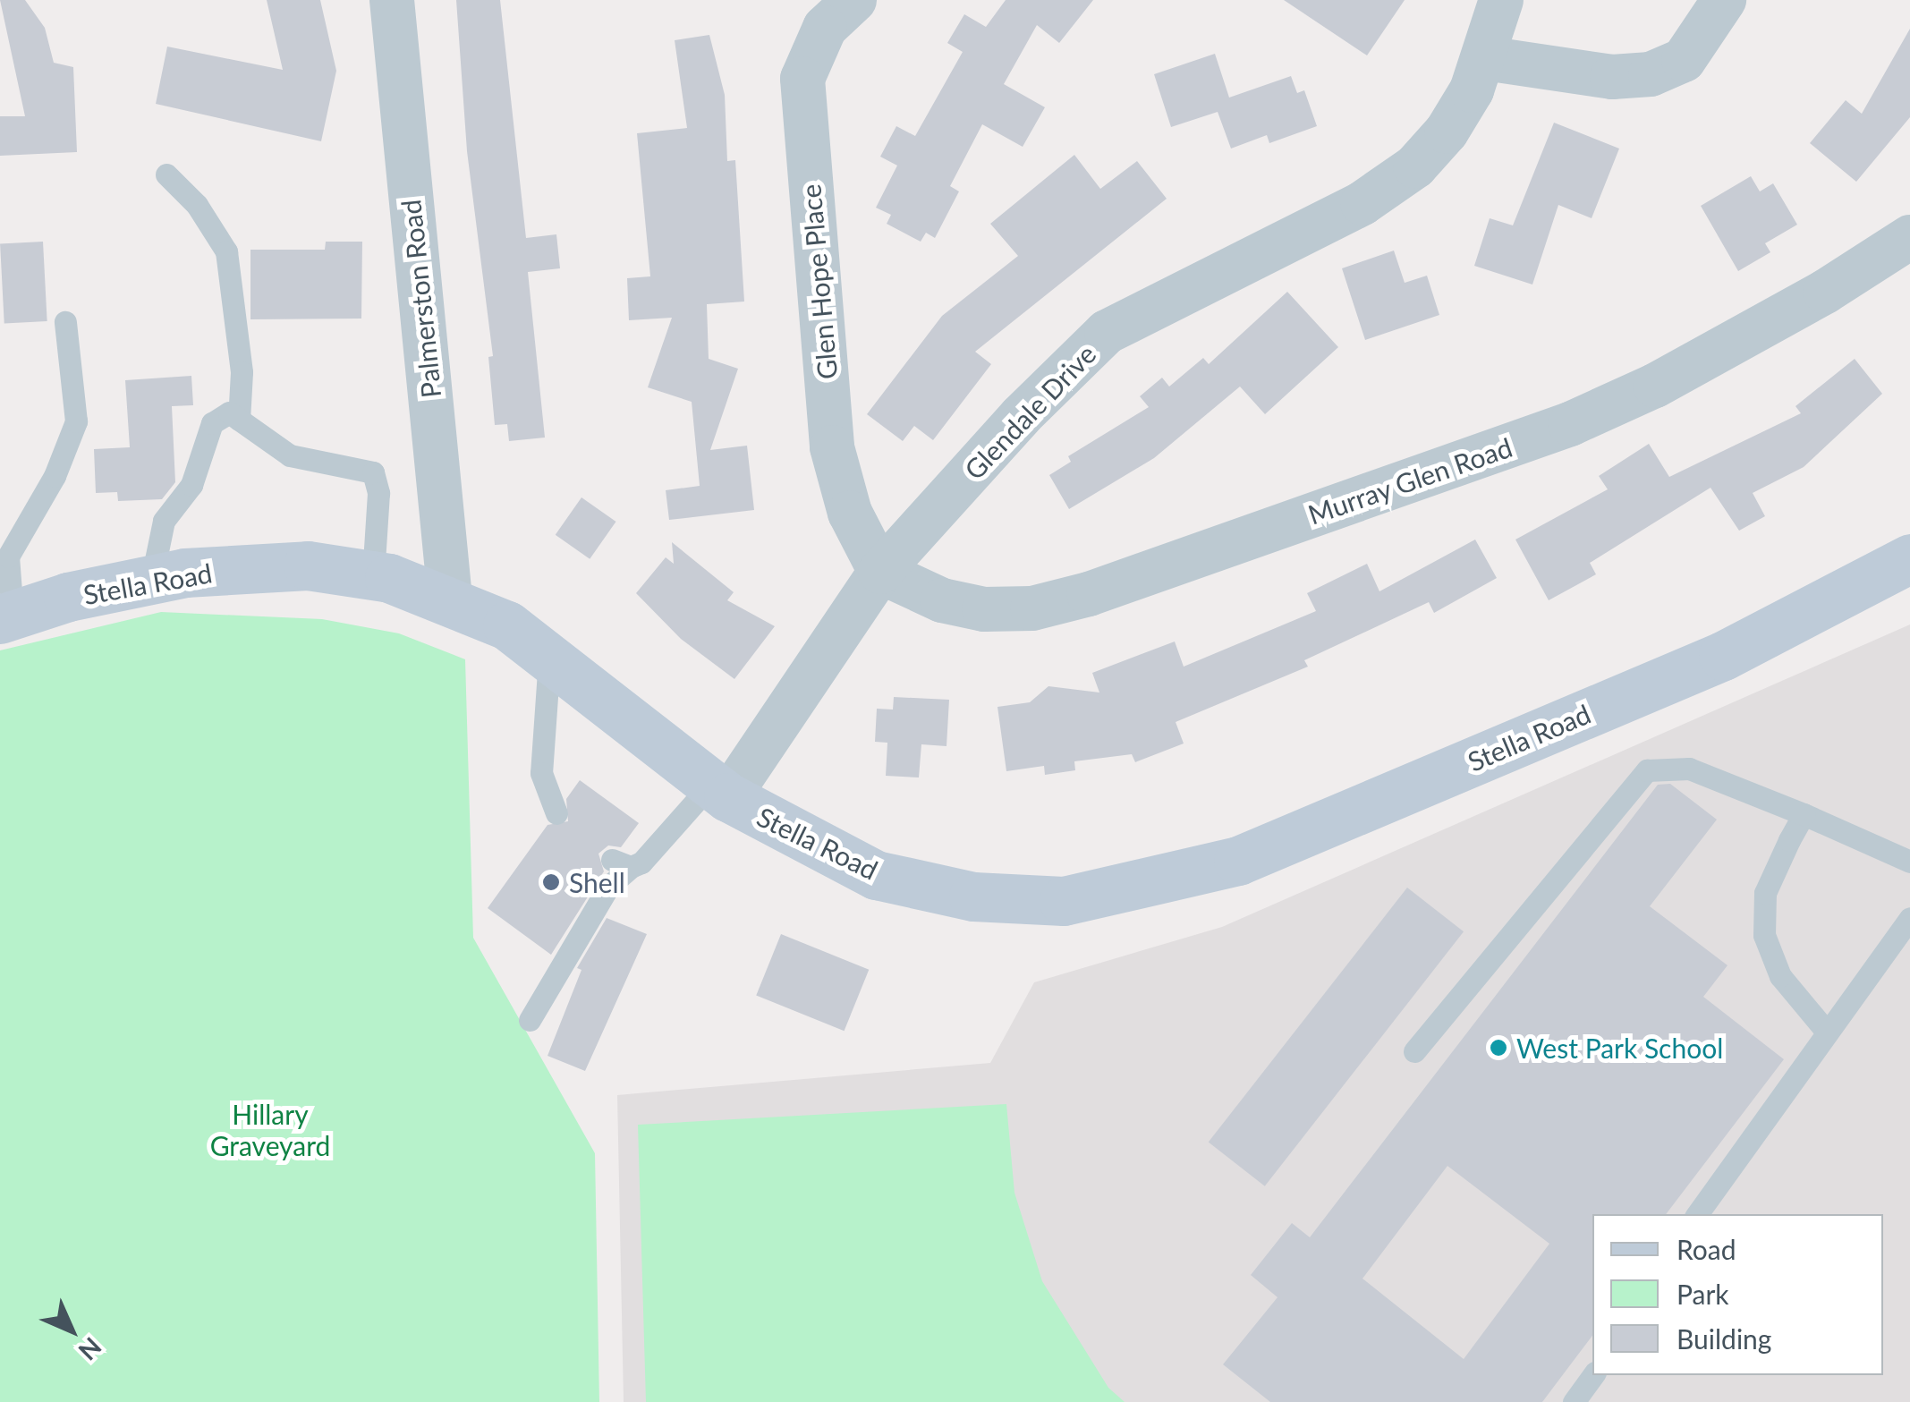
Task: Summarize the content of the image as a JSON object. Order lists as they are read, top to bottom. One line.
{"streets":{"main road":["Stella Road"],"street":["Glen Hope Place","Palmerston Road","Glendale Drive","Murray Glen Road"]},"crossings":[["Glen Hope Place","Glendale Drive"],["Glen Hope Place","Murray Glen Road"],["Palmerston Road","Stella Road"],["Glendale Drive","Murray Glen Road"],["Glendale Drive","Stella Road"]],"parks":["Hillary Graveyard"],"places":["Shell","West Park School"],"legend":["Road","Park","Building"],"north":"bottom right"}
